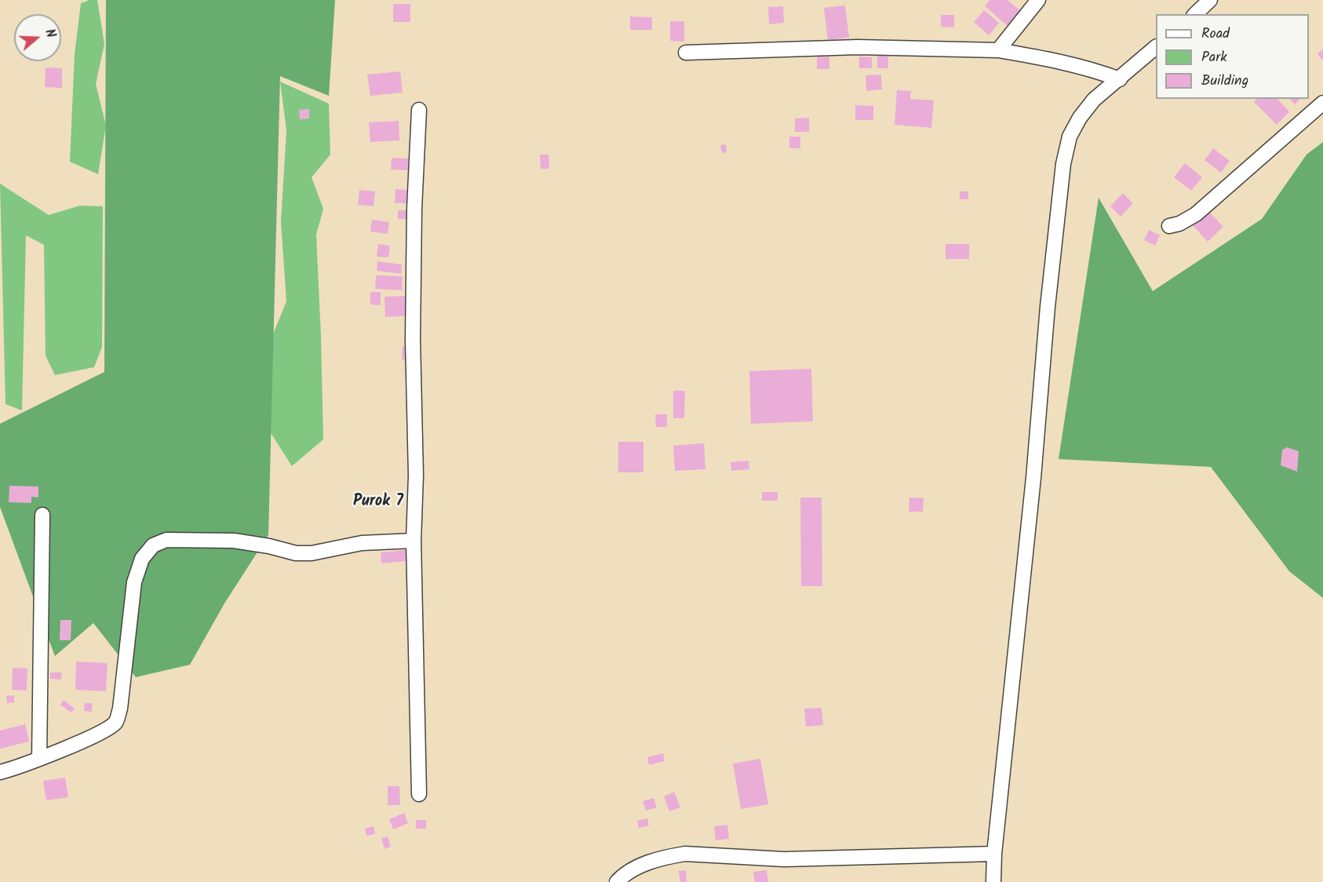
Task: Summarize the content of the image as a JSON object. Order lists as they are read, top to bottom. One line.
{"districts":["Purok 7"],"legend":["Road","Park","Building"],"north":"right"}
